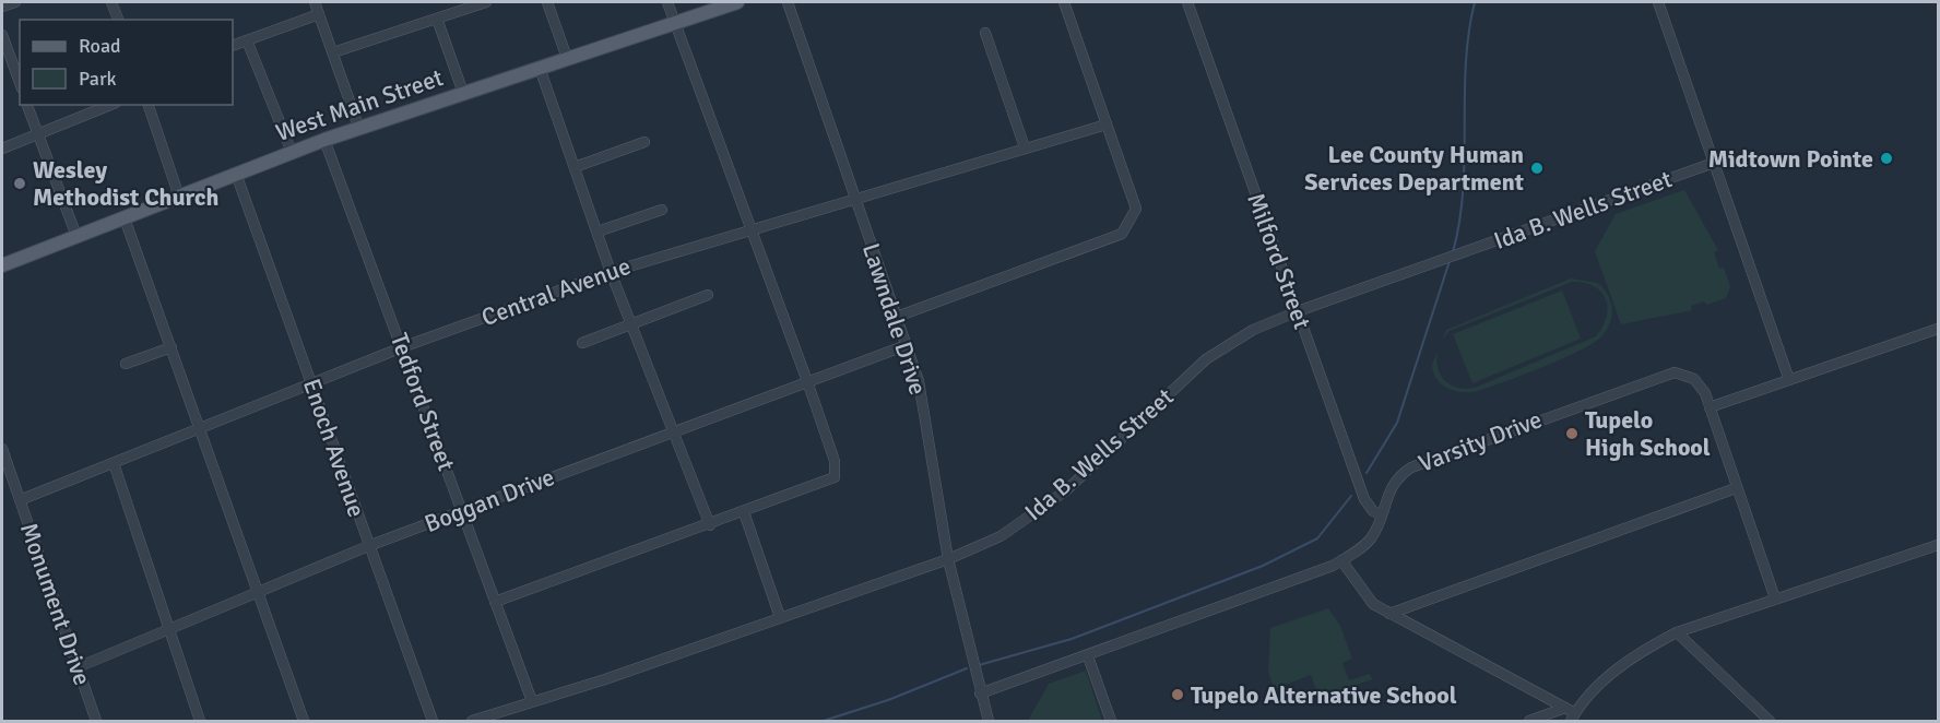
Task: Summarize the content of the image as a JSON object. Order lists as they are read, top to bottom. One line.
{"streets":{"main road":["West Main Street"],"street":["Ida B. Wells Street","Milford Street","Central Avenue","Lawndale Drive","Tedford Street","Varsity Drive","Enoch Avenue","Boggan Drive","Monument Drive"]},"crossings":[["West Main Street","Tedford Street"],["West Main Street","Enoch Avenue"],["Ida B. Wells Street","Milford Street"],["Ida B. Wells Street","Lawndale Drive"],["Ida B. Wells Street","Tedford Street"],["Milford Street","Varsity Drive"],["Central Avenue","Lawndale Drive"],["Central Avenue","Tedford Street"],["Central Avenue","Enoch Avenue"],["Central Avenue","Monument Drive"],["Lawndale Drive","Varsity Drive"],["Lawndale Drive","Boggan Drive"],["Tedford Street","Boggan Drive"],["Enoch Avenue","Boggan Drive"],["Boggan Drive","Monument Drive"]],"places":["Midtown Pointe","Lee County Human Services Department","Wesley Methodist Church","Tupelo High School","Tupelo Alternative School"],"legend":["Road","Park"]}
